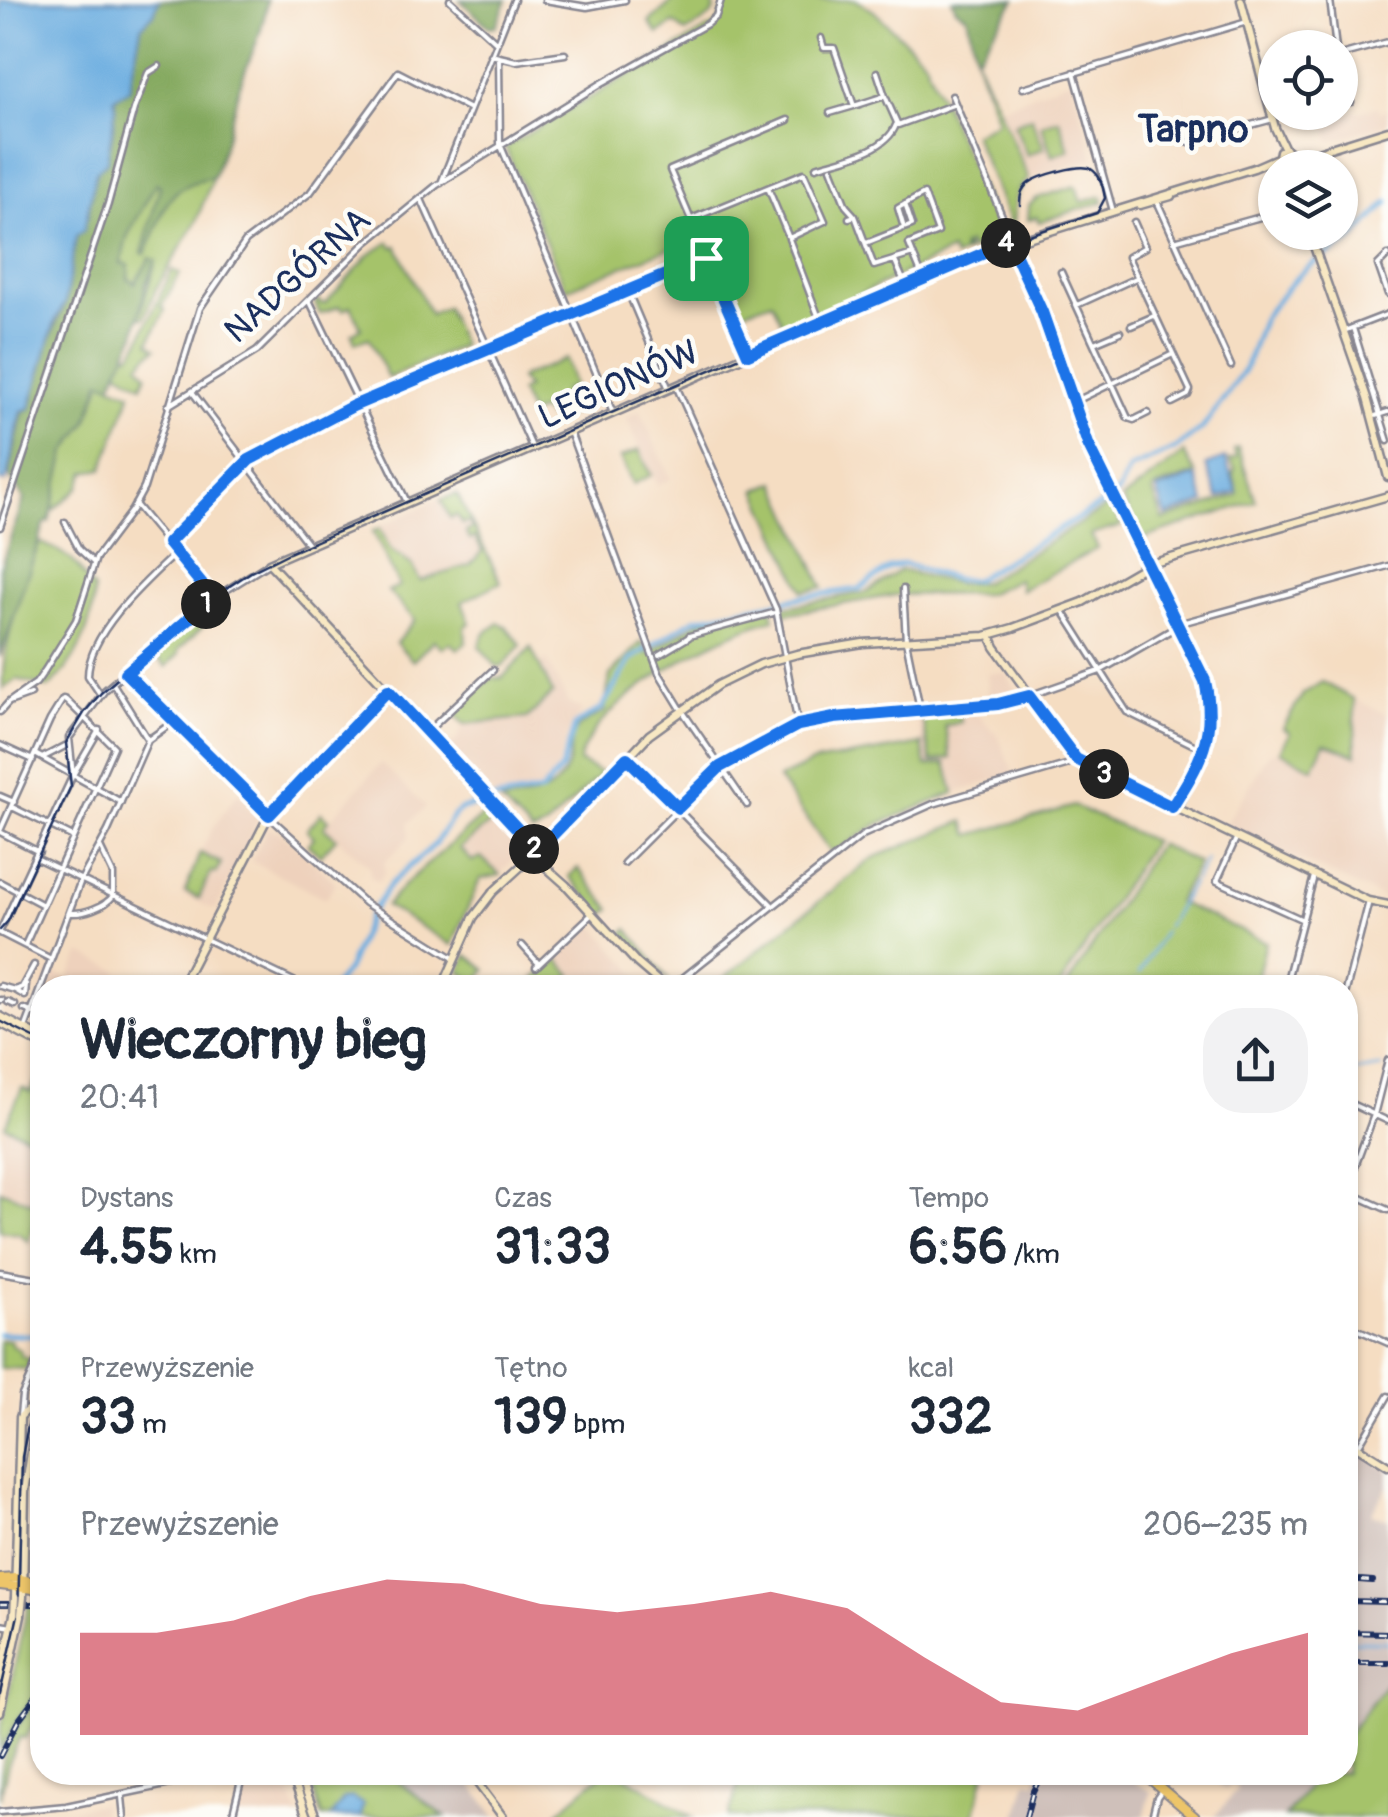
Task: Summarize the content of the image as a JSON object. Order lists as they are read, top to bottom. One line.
{"streets":{"street":["NADGÓRNA","LEGIONÓW"]},"districts":["Tarpno"],"page":{"pins":["4","1","3","2"],"heading":["Wieczorny bieg","20:41"],"stats":[["Dystans","4.55 km"],["Czas","31:33"],["Tempo","6:56 /km"],["Przewyższenie","33 m"],["Tętno","139 bpm"],["kcal","332"]],"chart":["Przewyższenie","206–235 m"]}}
